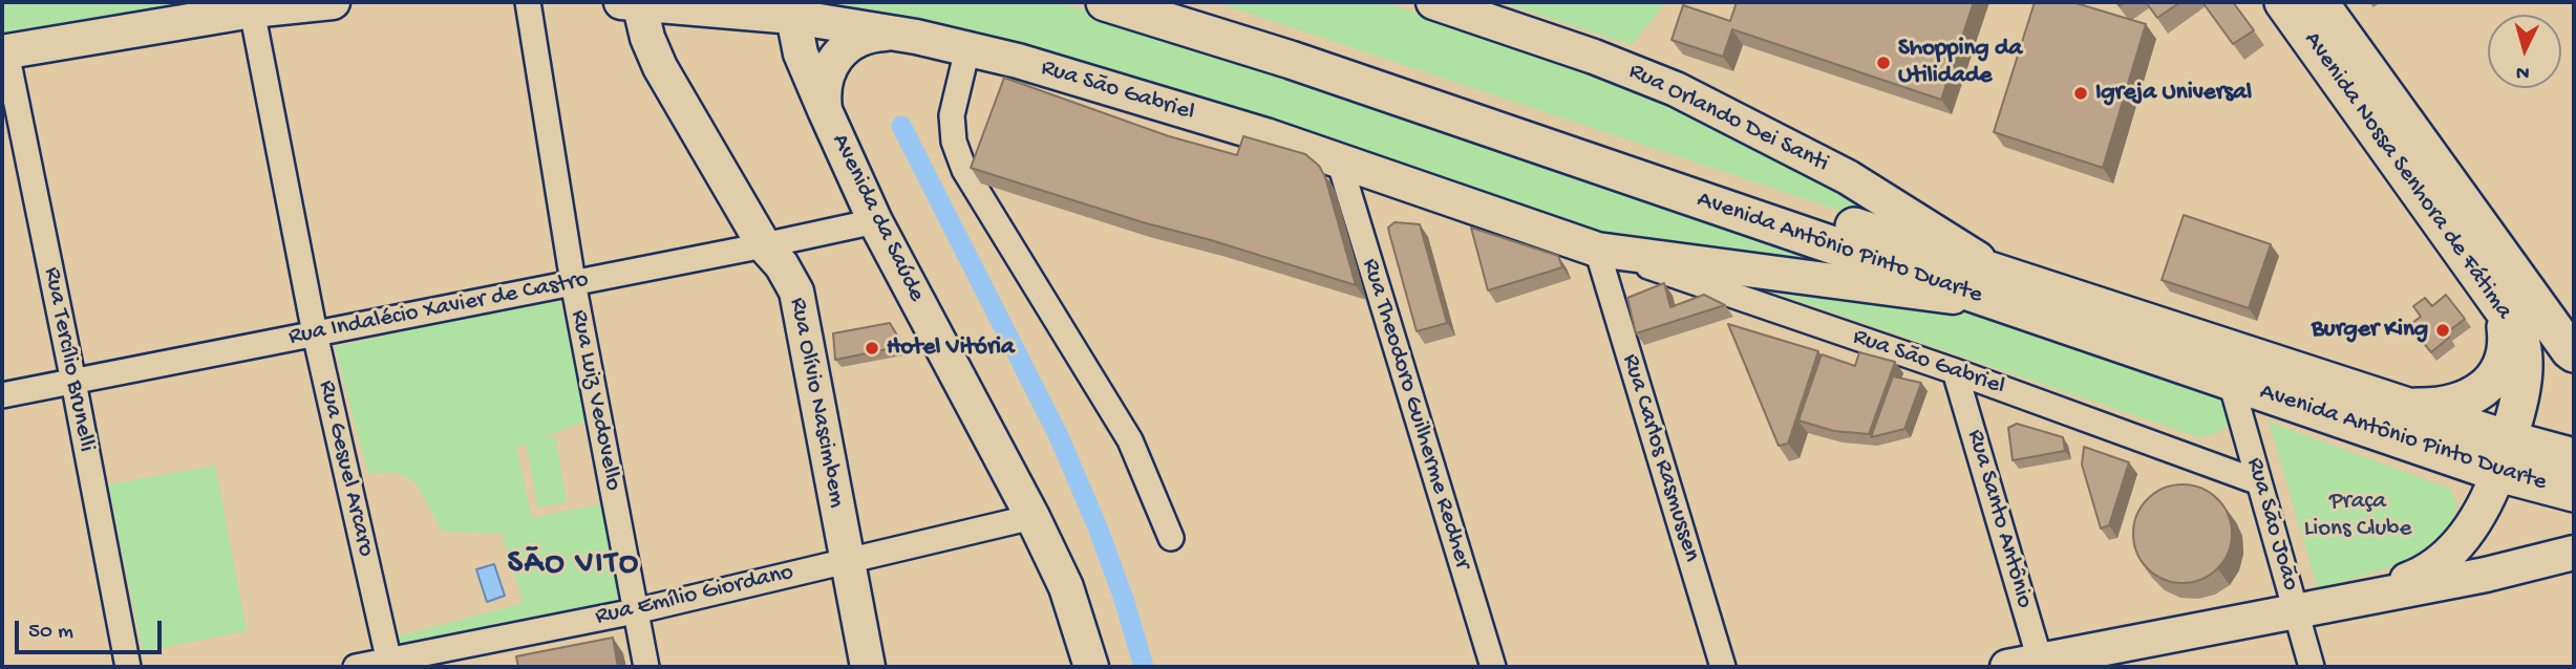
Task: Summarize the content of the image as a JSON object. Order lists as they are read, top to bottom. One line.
{"streets":{"main road":["Rua São Gabriel","Rua Orlando Dei Santi","Avenida Nossa Senhora de Fátima","Avenida da Saúde","Avenida Antônio Pinto Duarte","Rua Olívio Nascimbem"],"street":["Rua Indalécio Xavier de Castro","Rua Tercílio Brunelli","Rua Luiz Vedovello","Rua Theodoro Guilherme Redher","Rua Carlos Rasmussen","Rua Gesuel Arcaro","Rua Santo Antônio","Rua São João","Rua Emílio Giordano"]},"crossings":[["Rua São Gabriel","Rua Orlando Dei Santi"],["Rua São Gabriel","Avenida da Saúde"],["Rua São Gabriel","Avenida Antônio Pinto Duarte"],["Rua São Gabriel","Rua Olívio Nascimbem"],["Rua São Gabriel","Rua Theodoro Guilherme Redher"],["Rua São Gabriel","Rua Carlos Rasmussen"],["Rua São Gabriel","Rua Santo Antônio"],["Rua São Gabriel","Rua São João"],["Rua Orlando Dei Santi","Avenida Antônio Pinto Duarte"],["Avenida Nossa Senhora de Fátima","Avenida Antônio Pinto Duarte"],["Avenida da Saúde","Rua Indalécio Xavier de Castro"],["Avenida da Saúde","Rua Emílio Giordano"],["Avenida Antônio Pinto Duarte","Rua São João"],["Rua Indalécio Xavier de Castro","Rua Tercílio Brunelli"],["Rua Indalécio Xavier de Castro","Rua Luiz Vedovello"],["Rua Indalécio Xavier de Castro","Rua Olívio Nascimbem"],["Rua Indalécio Xavier de Castro","Rua Gesuel Arcaro"],["Rua Luiz Vedovello","Rua Emílio Giordano"],["Rua Olívio Nascimbem","Rua Emílio Giordano"],["Rua Gesuel Arcaro","Rua Emílio Giordano"]],"districts":["SÃO VITO"],"parks":["Praça Lions Clube"],"places":["Shopping da Utilidade","Igreja Universal","Burger King","Hotel Vitória"],"scale_bar":"50 m","north":"bottom"}
